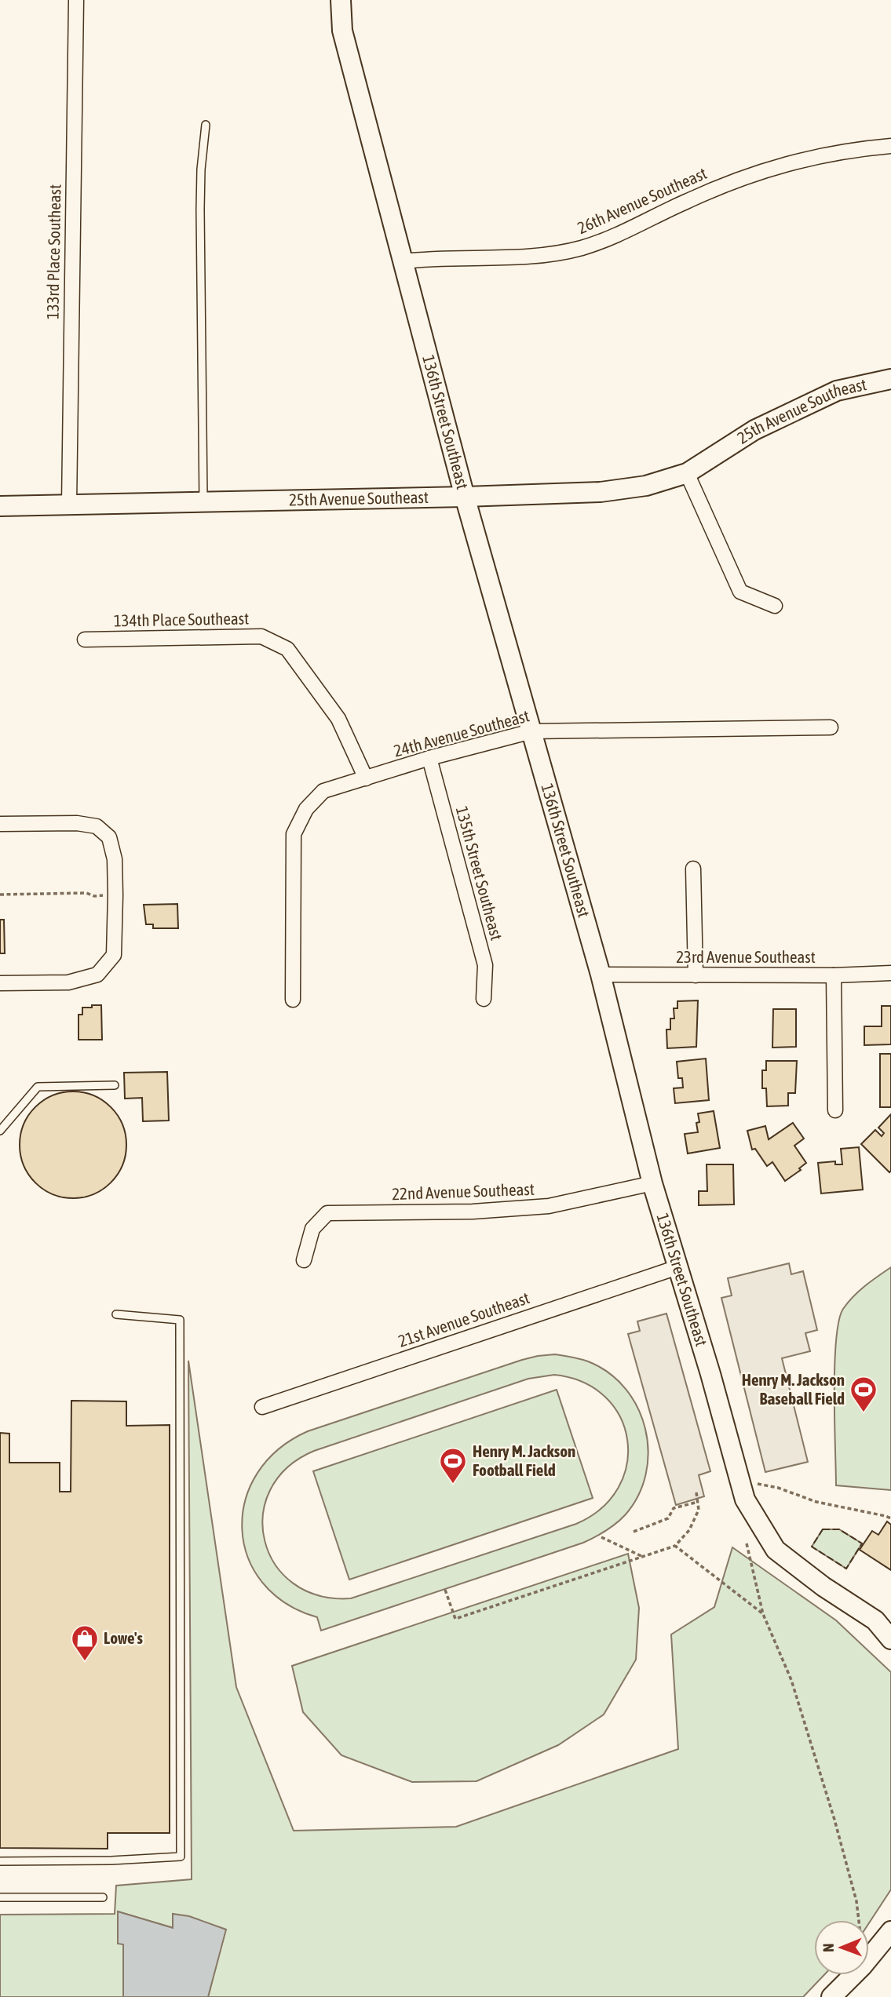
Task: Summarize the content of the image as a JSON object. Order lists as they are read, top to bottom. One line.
{"streets":{"street":["26th Avenue Southeast","133rd Place Southeast","25th Avenue Southeast","136th Street Southeast","134th Place Southeast","24th Avenue Southeast","135th Street Southeast","23rd Avenue Southeast","22nd Avenue Southeast","21st Avenue Southeast"]},"crossings":[["26th Avenue Southeast","136th Street Southeast"],["133rd Place Southeast","25th Avenue Southeast"],["25th Avenue Southeast","136th Street Southeast"],["136th Street Southeast","24th Avenue Southeast"],["136th Street Southeast","23rd Avenue Southeast"],["136th Street Southeast","22nd Avenue Southeast"],["136th Street Southeast","21st Avenue Southeast"],["134th Place Southeast","24th Avenue Southeast"],["24th Avenue Southeast","135th Street Southeast"]],"places":{"sports":["Henry M. Jackson Baseball Field","Henry M. Jackson Football Field"],"shop":["Lowe's"]},"north":"left"}
